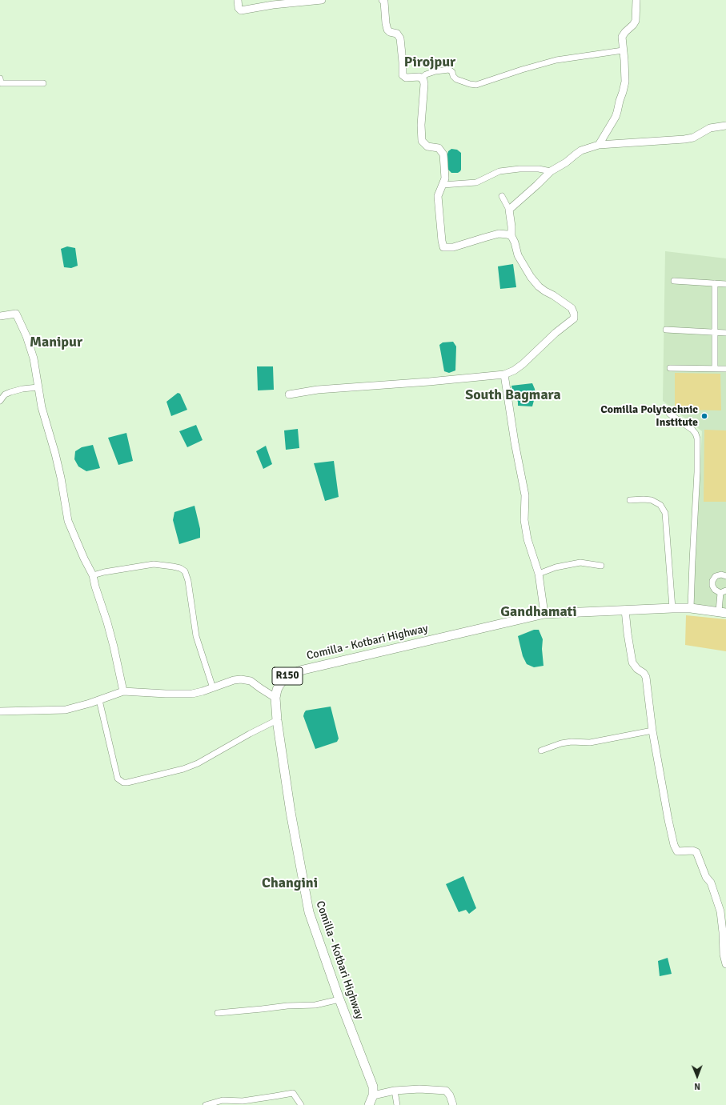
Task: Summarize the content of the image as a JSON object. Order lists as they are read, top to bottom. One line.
{"streets":{"main road":["Comilla - Kotbari Highway","R150"]},"districts":["Pirojpur","Manipur","South Bagmara","Gandhamati","Changini"],"places":["Comilla Polytechnic Institute"],"north":"bottom"}
